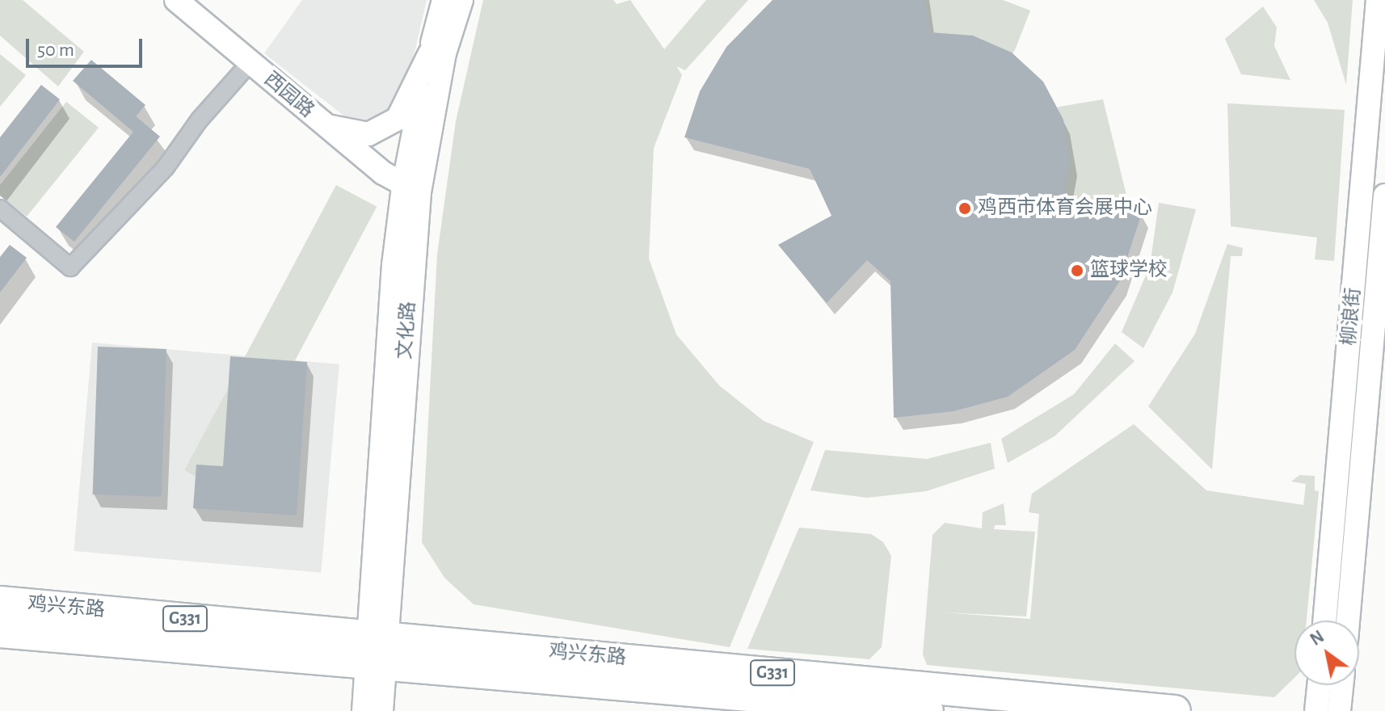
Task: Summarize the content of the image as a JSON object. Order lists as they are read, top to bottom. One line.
{"streets":{"highway":["鸡兴东路","G331"],"main road":["西园路","柳浪街","文化路"]},"crossings":[["西园路","文化路"],["文化路","鸡兴东路"]],"places":["鸡西市体育会展中心","篮球学校"],"scale_bar":"50 m","north":"top left"}
